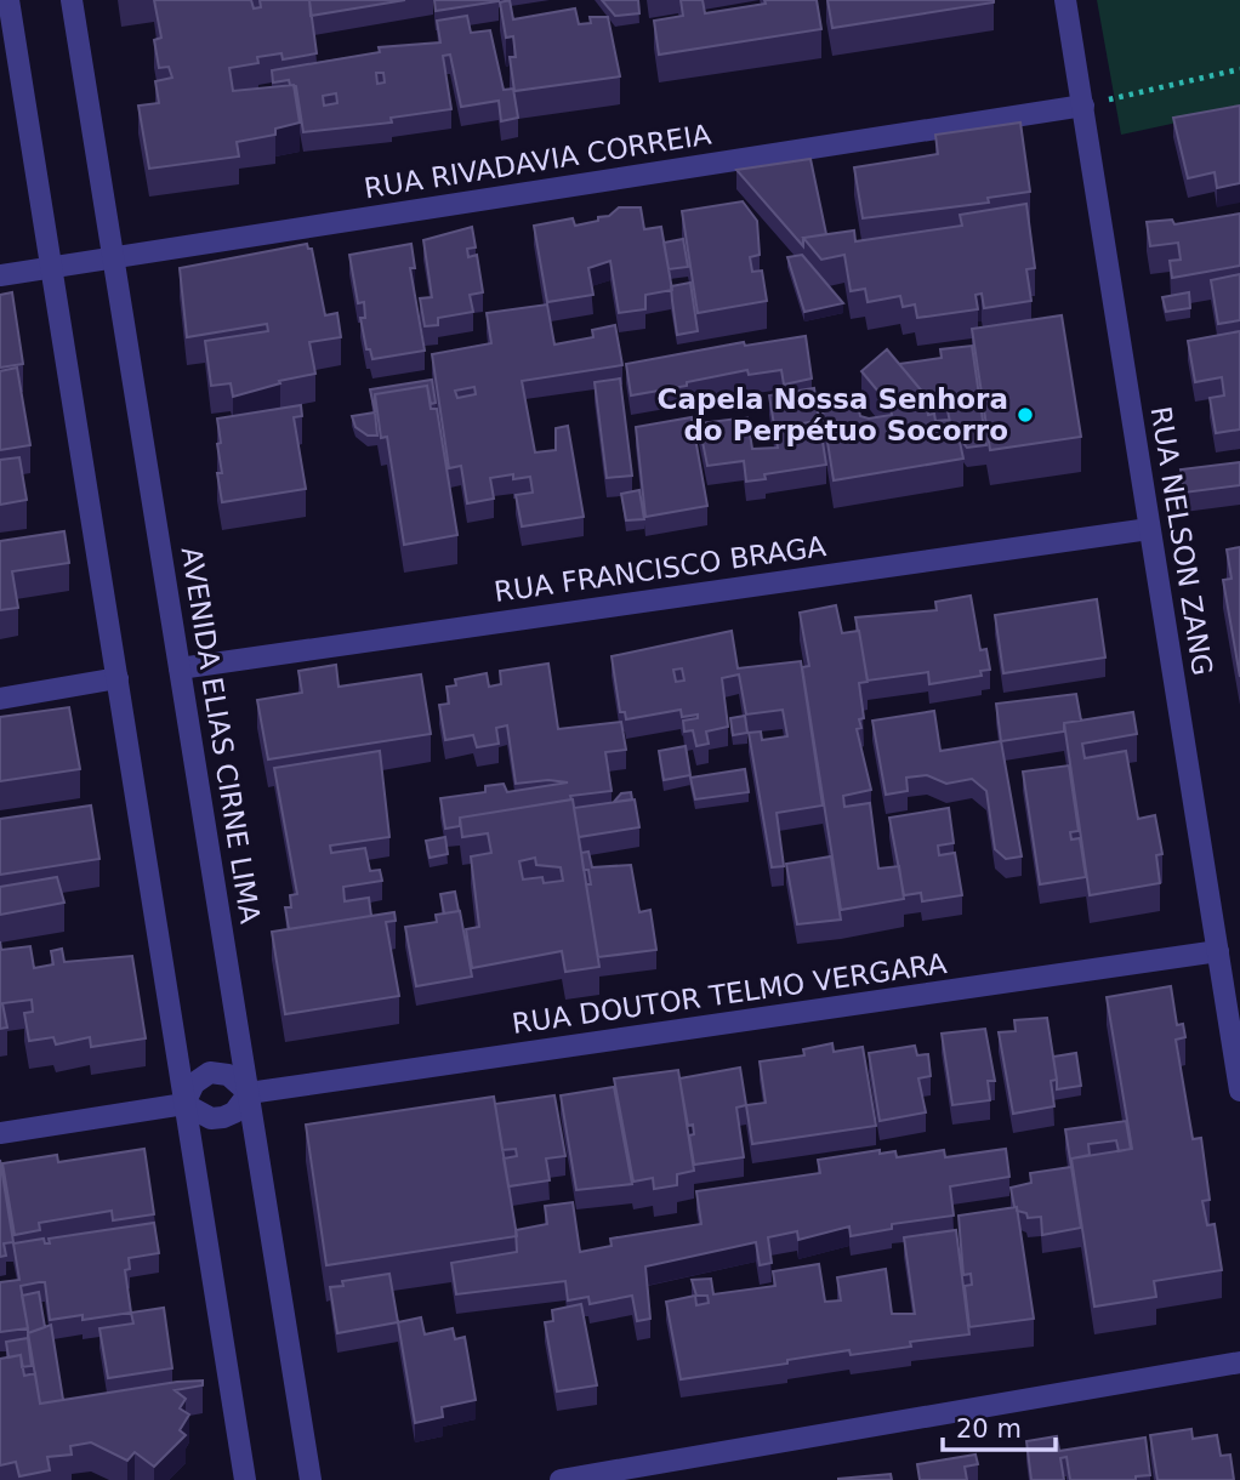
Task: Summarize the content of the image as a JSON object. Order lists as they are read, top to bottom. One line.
{"streets":{"street":["RUA RIVADAVIA CORREIA","RUA NELSON ZANG","RUA FRANCISCO BRAGA","AVENIDA ELIAS CIRNE LIMA","RUA DOUTOR TELMO VERGARA"]},"crossings":[["RUA RIVADAVIA CORREIA","RUA NELSON ZANG"],["RUA RIVADAVIA CORREIA","AVENIDA ELIAS CIRNE LIMA"],["RUA NELSON ZANG","RUA FRANCISCO BRAGA"],["RUA NELSON ZANG","RUA DOUTOR TELMO VERGARA"],["RUA FRANCISCO BRAGA","AVENIDA ELIAS CIRNE LIMA"],["AVENIDA ELIAS CIRNE LIMA","RUA DOUTOR TELMO VERGARA"]],"places":["Capela Nossa Senhora do Perpétuo Socorro"],"scale_bar":"20 m"}
